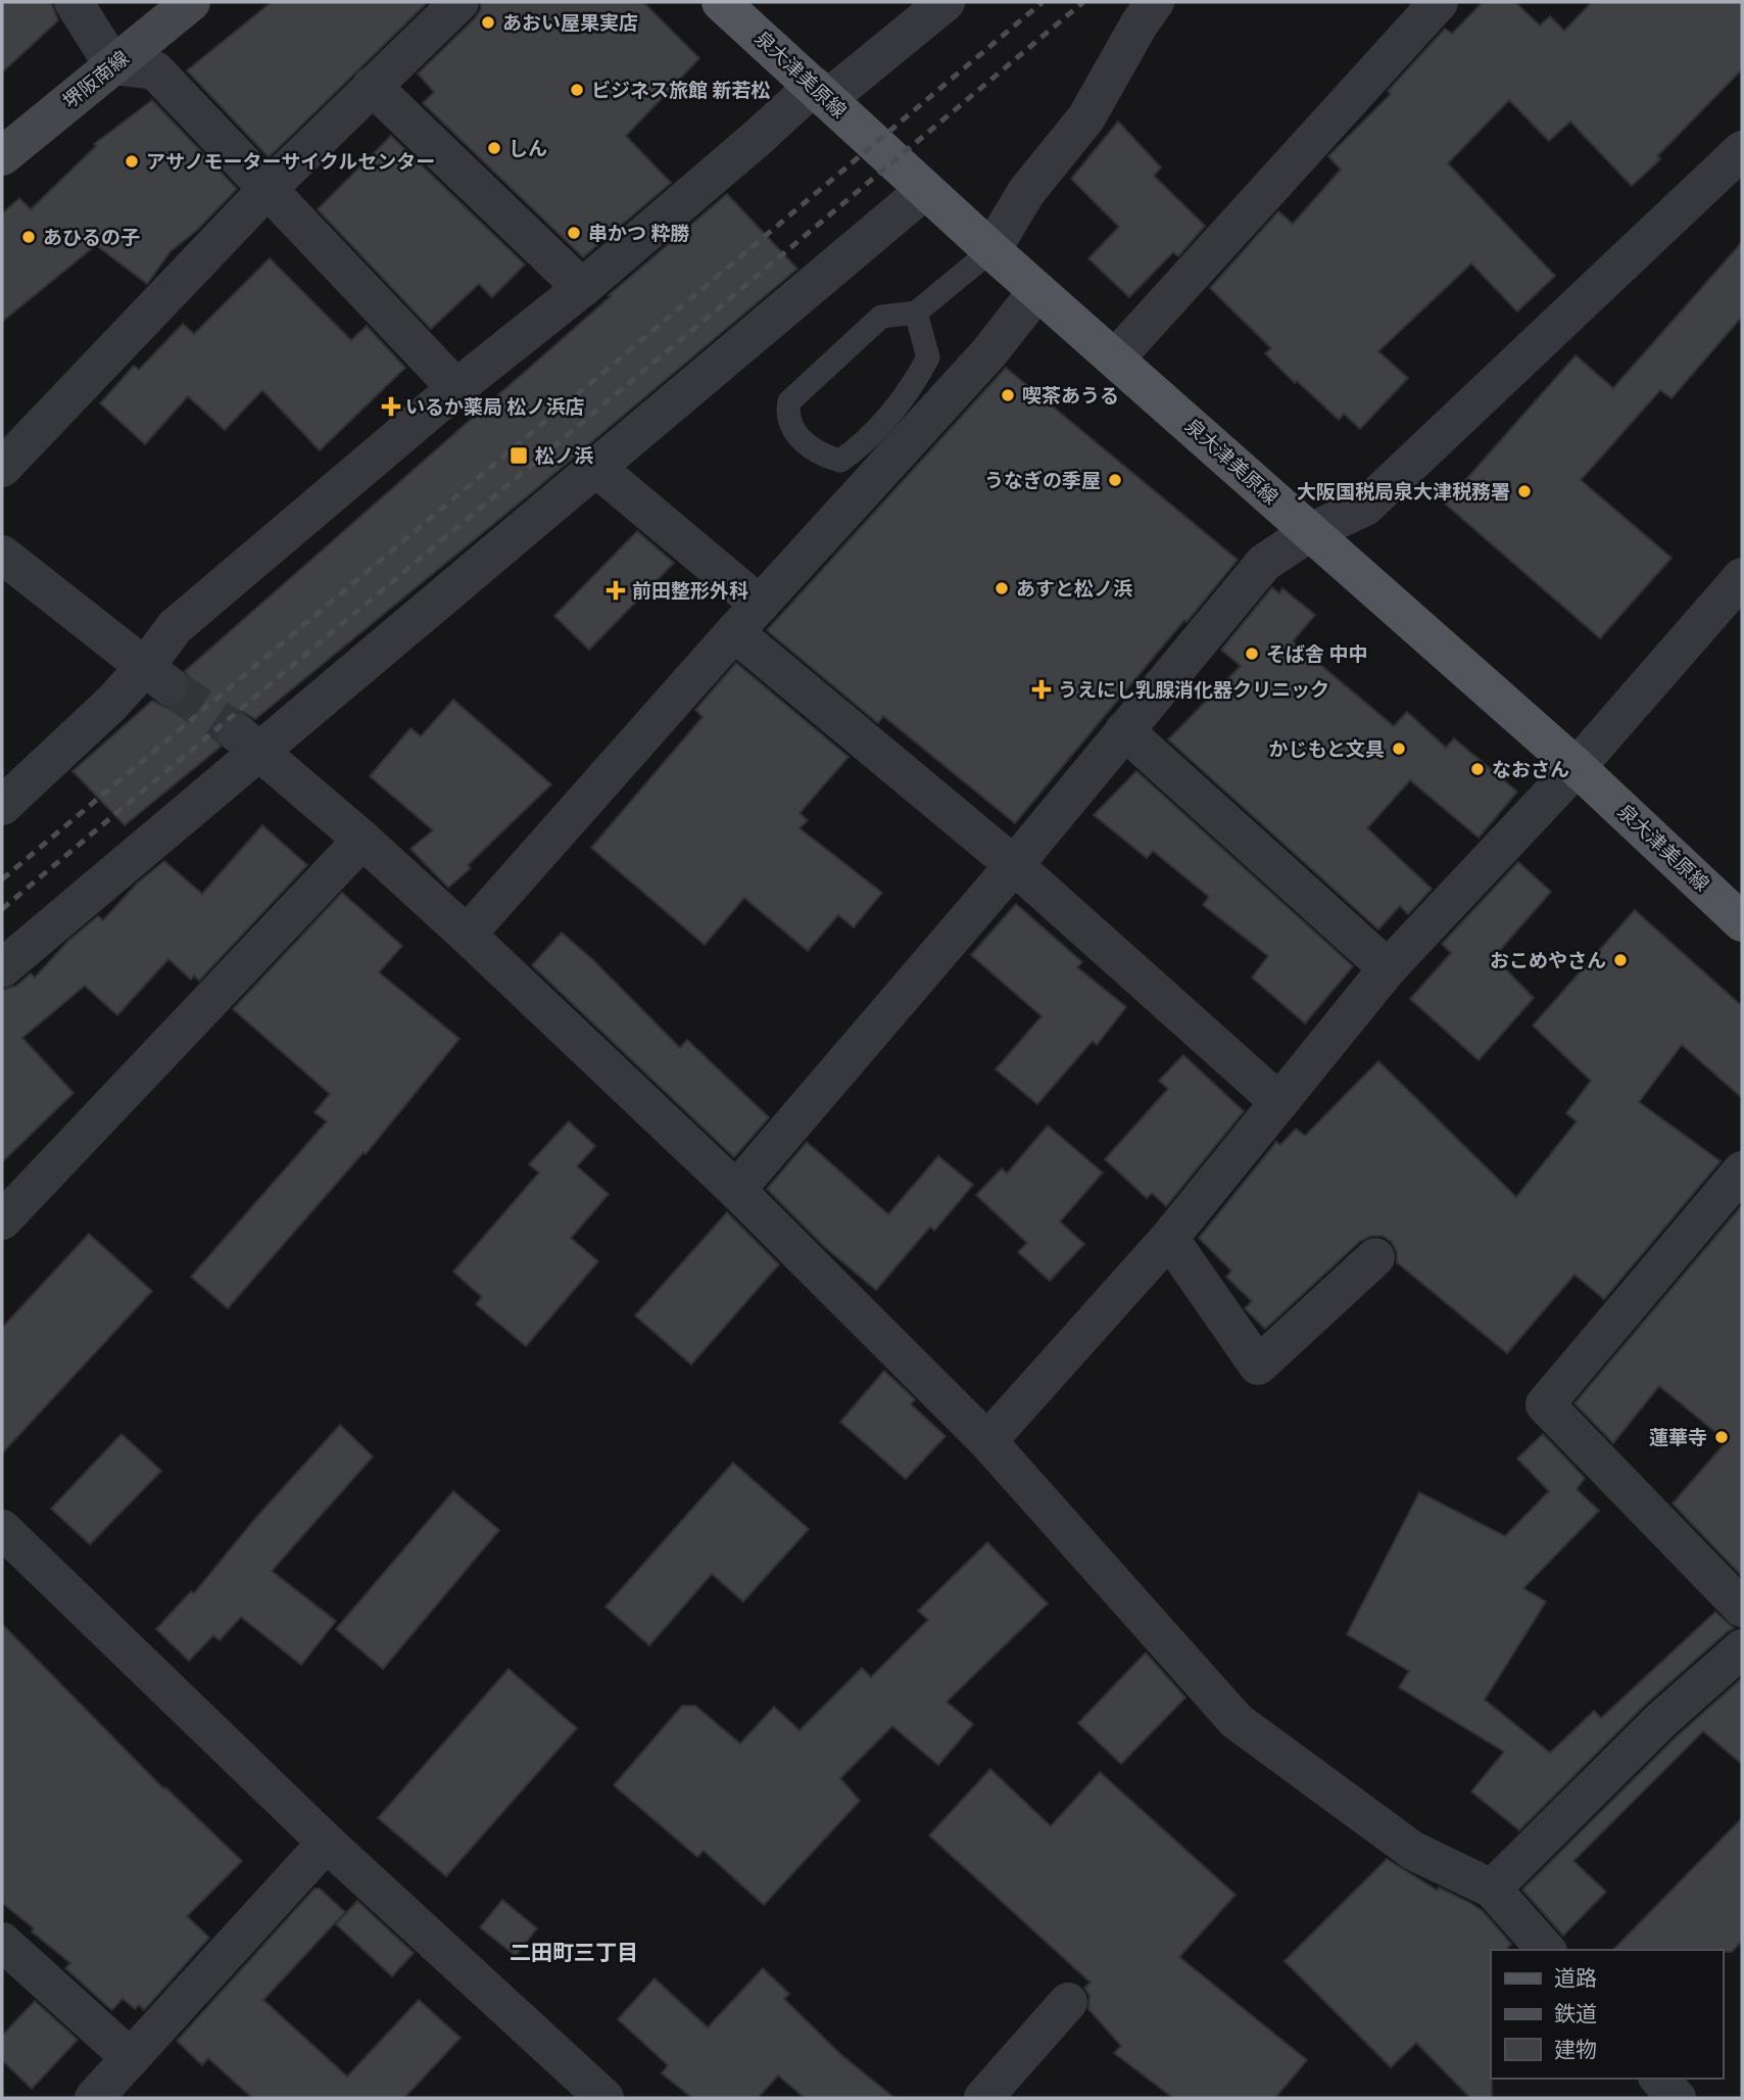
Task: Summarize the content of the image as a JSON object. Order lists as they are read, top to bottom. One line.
{"streets":{"main road":["泉大津美原線","堺阪南線"]},"districts":["二田町三丁目"],"places":{"other":["あおい屋果実店","ビジネス旅館 新若松","しん","アサノモーターサイクルセンター","串かつ 粋勝","あひるの子","喫茶あうる","うなぎの季屋","大阪国税局泉大津税務署","あすと松ノ浜","そば舎 中中","かじもと文具","なおさん","おこめやさん","蓮華寺"],"health":["いるか薬局 松ノ浜店","前田整形外科","うえにし乳腺消化器クリニック"],"transit":["松ノ浜"]},"legend":["道路","鉄道","建物"]}
